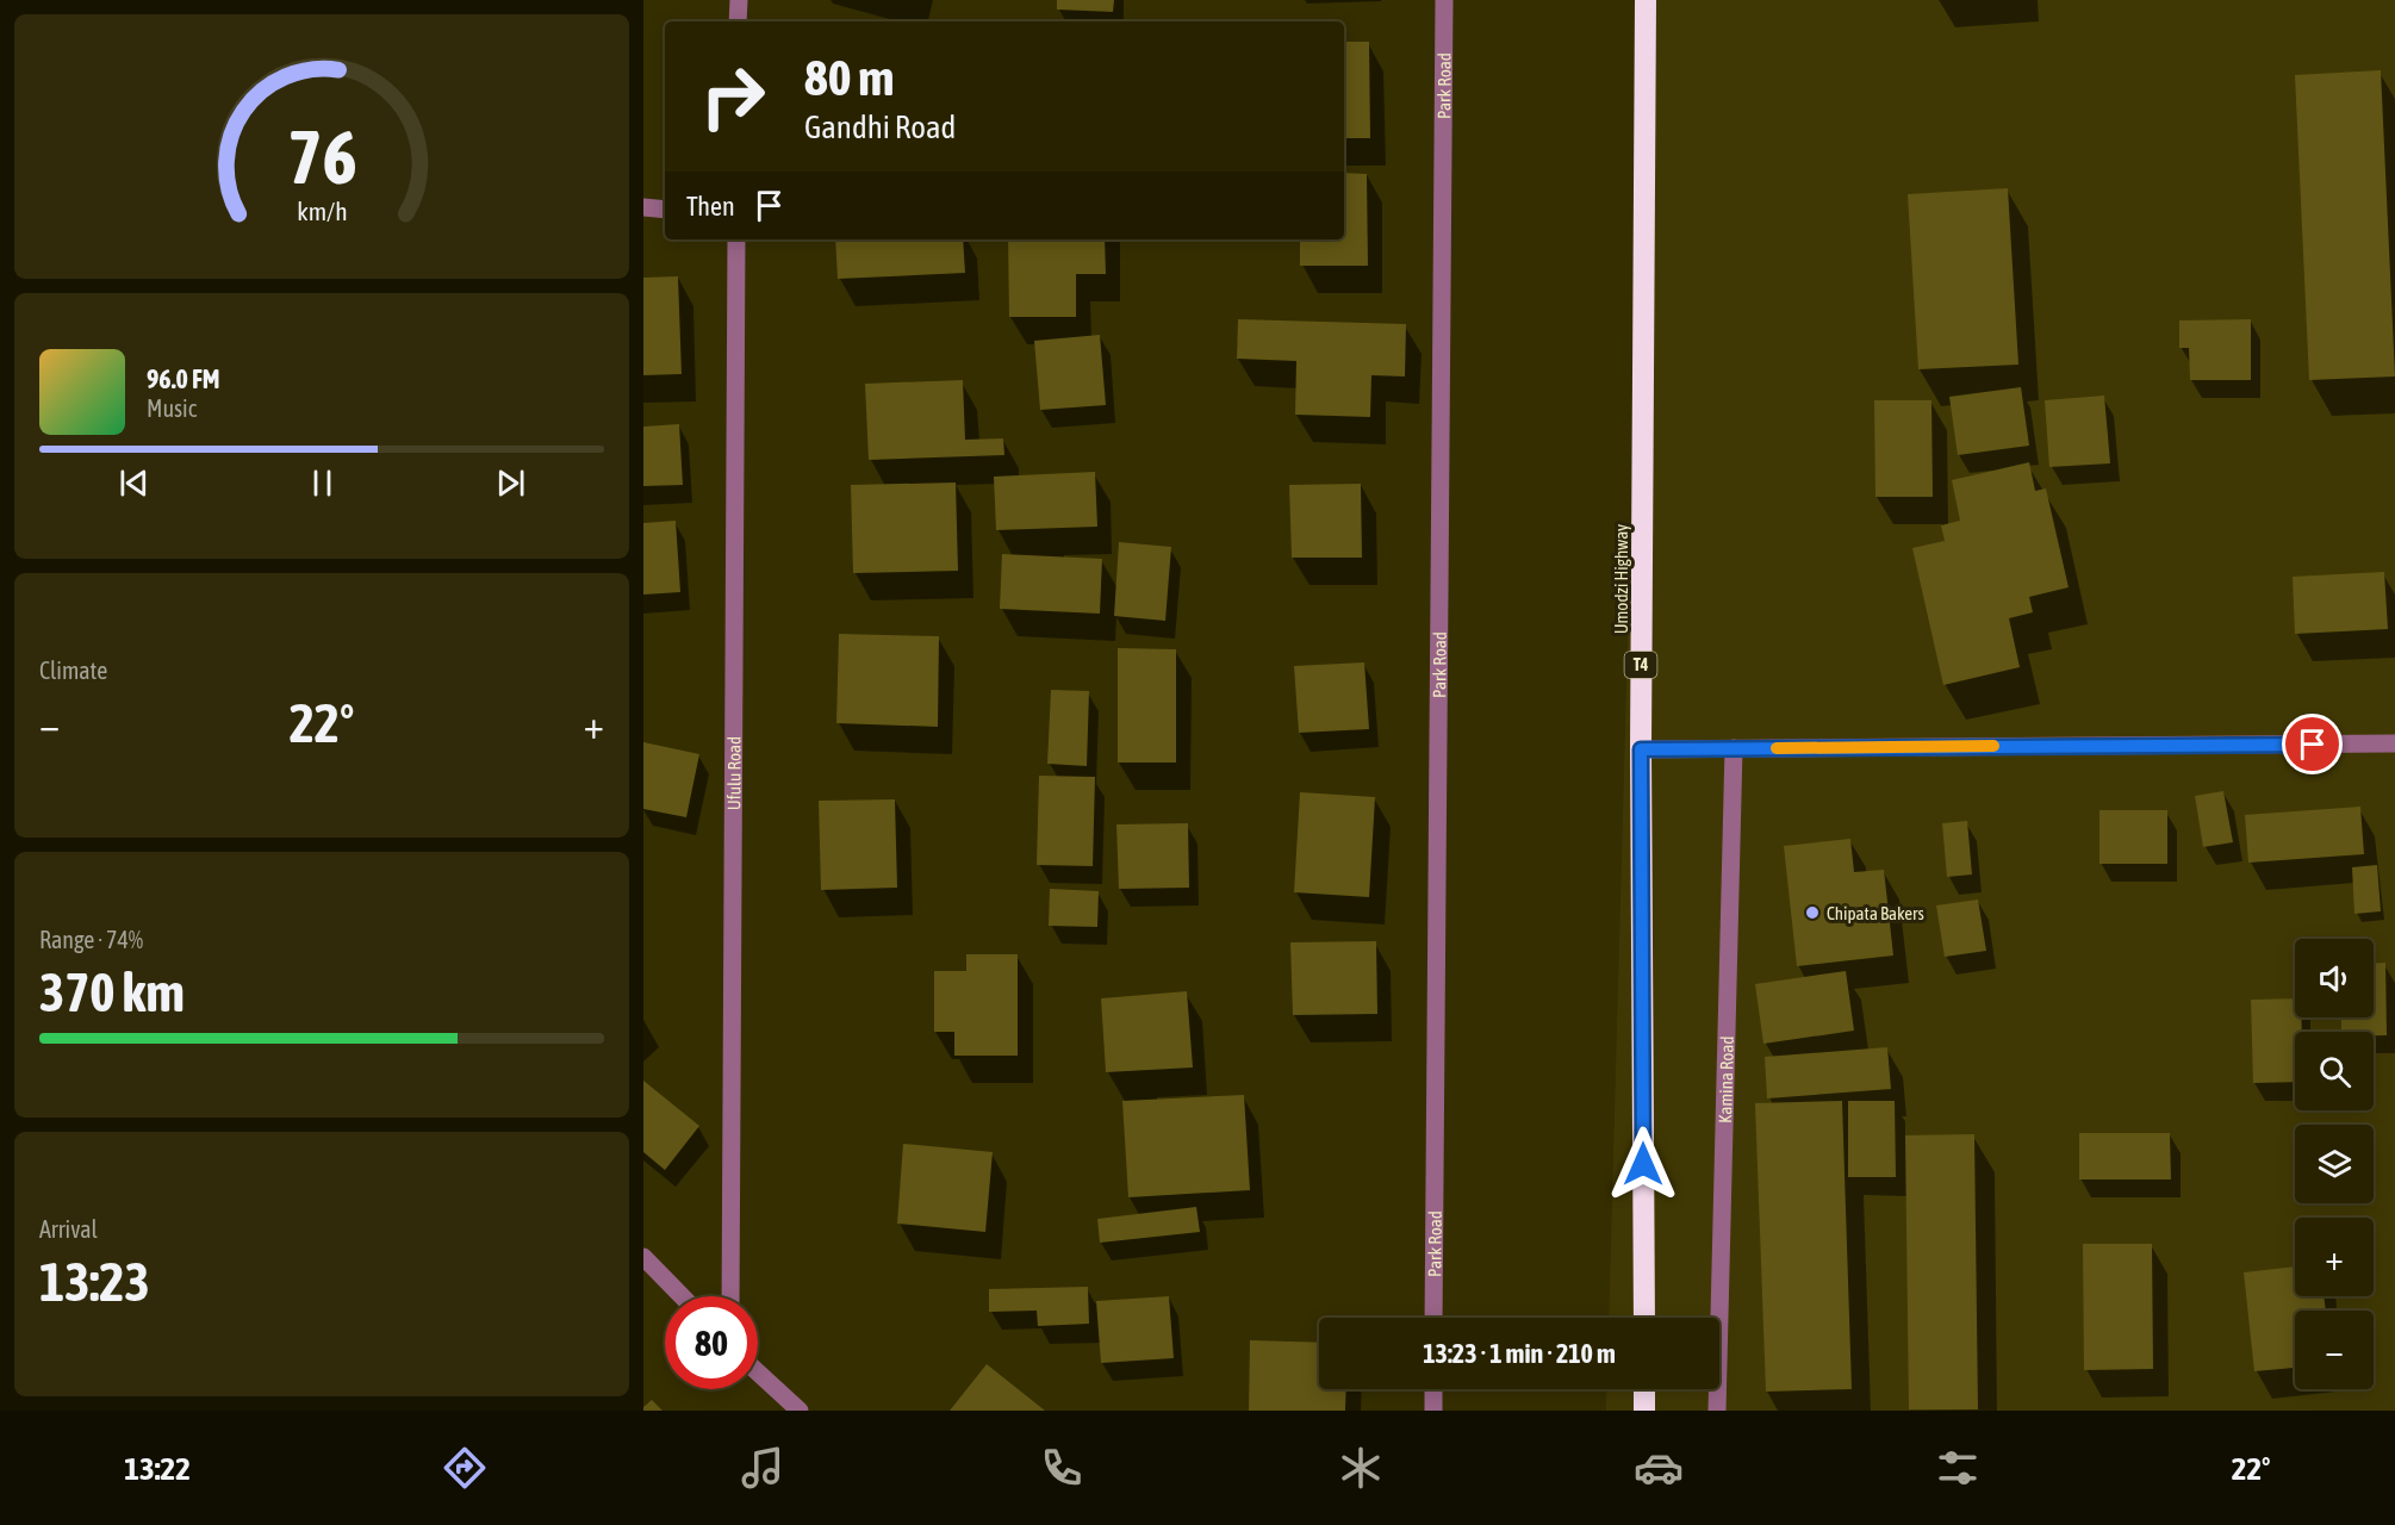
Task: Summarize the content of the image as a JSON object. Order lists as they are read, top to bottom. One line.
{"streets":{"highway":["Umodzi Highway","T4"],"street":["Park Road","Ufulu Road","Kamina Road"]},"places":["Chipata Bakers"],"page":{"turn":["80 m","Gandhi Road"],"then":"Then","song":["96.0 FM","Music"],"tile":["Climate",["Range · 74%","370 km"],["Arrival","13:23"]],"heat":["−","22°","+"],"map_buttons":["+","−"],"limit":"80","trip":"13:23 · 1 min · 210 m","tabs":["13:22","22°"],"gauge":["76","km/h"]}}
